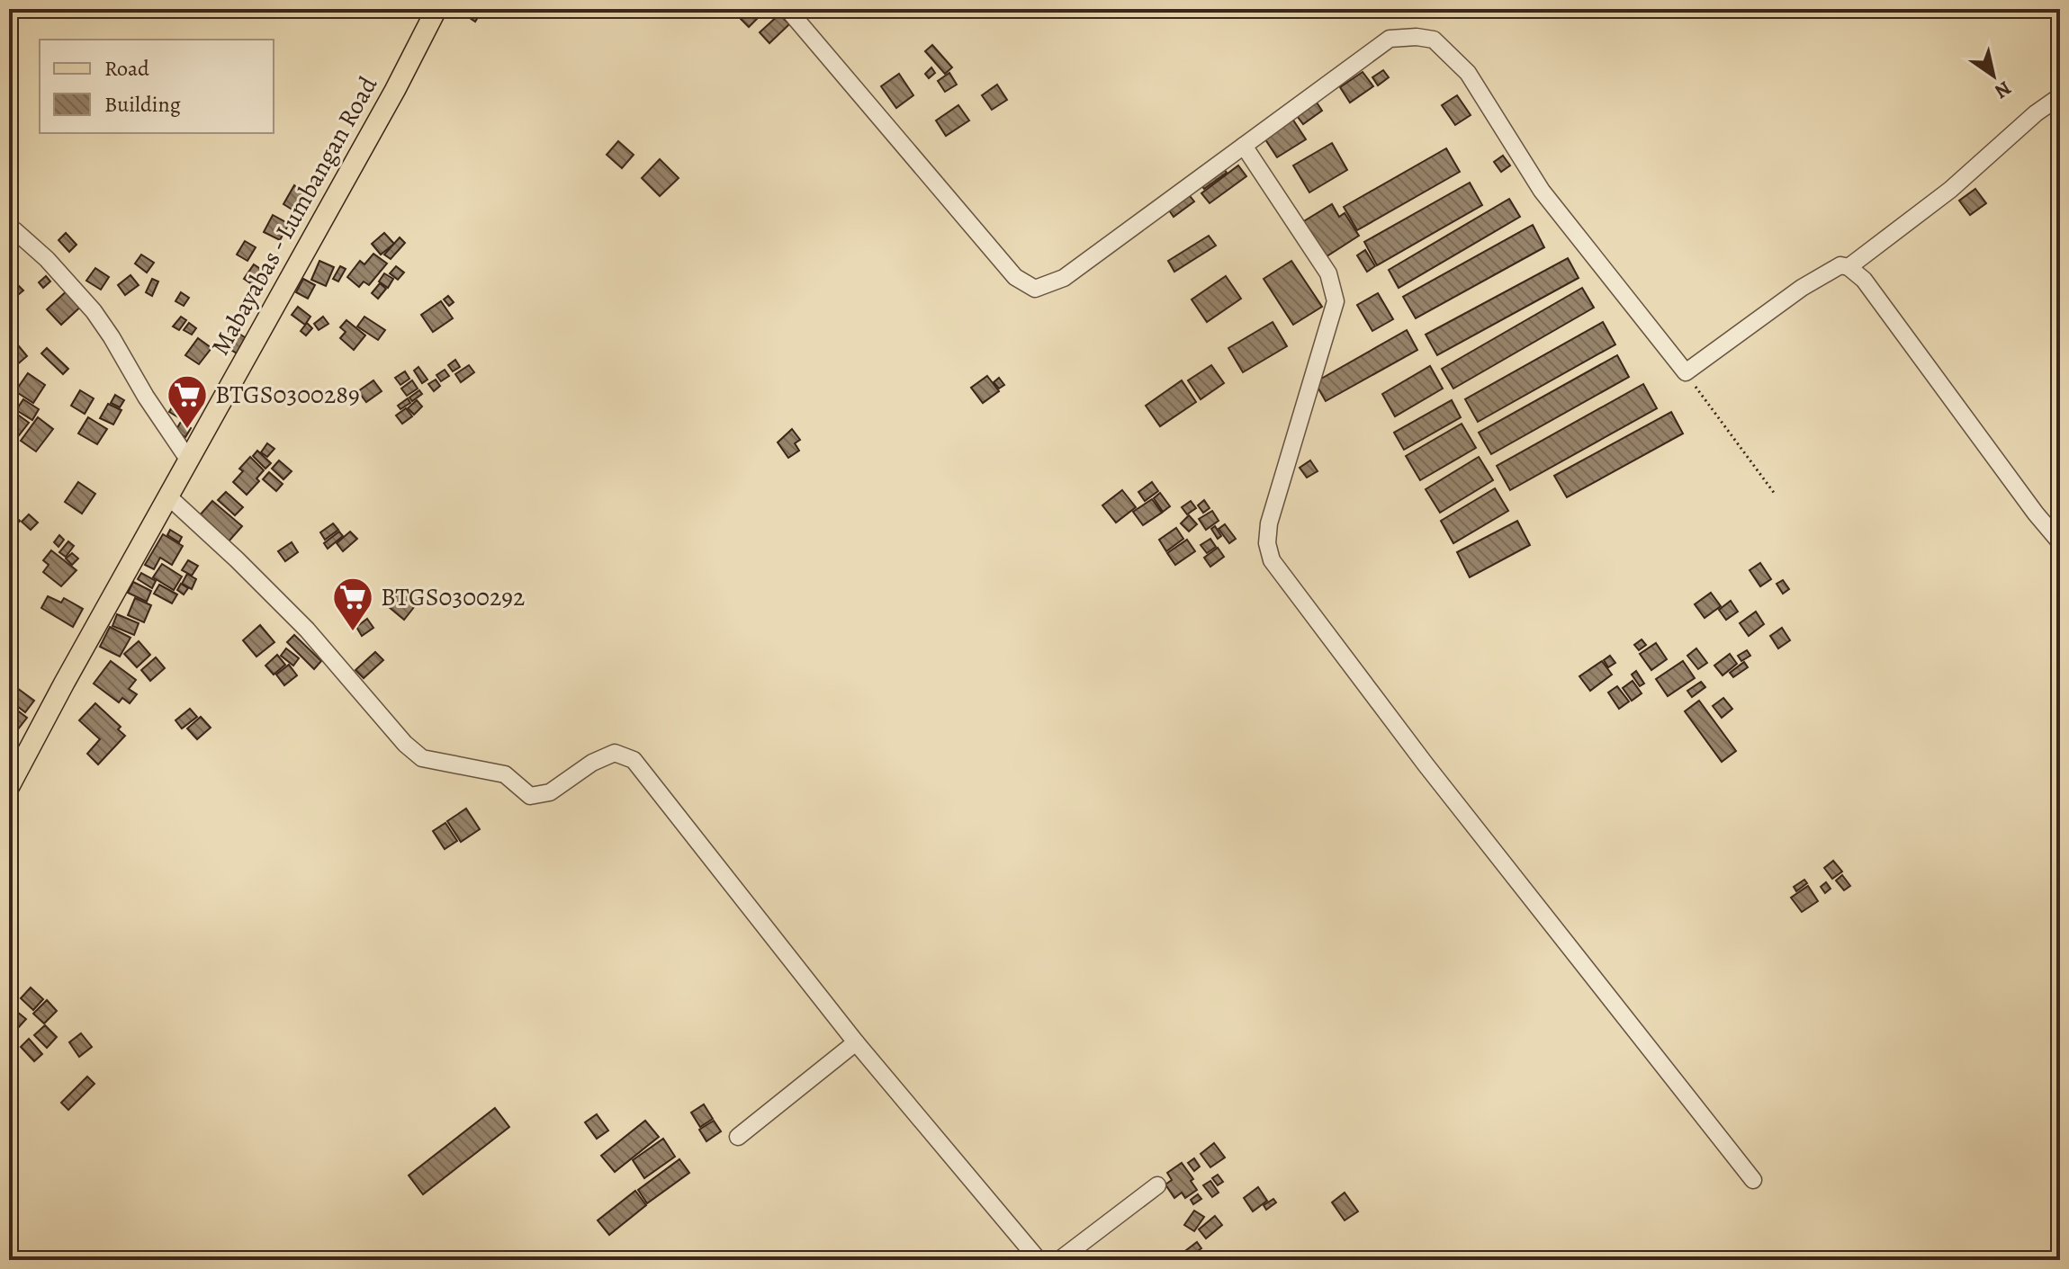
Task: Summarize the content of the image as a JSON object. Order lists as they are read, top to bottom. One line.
{"streets":{"main road":["Mabayabas - Lumbangan Road"]},"places":{"supermarket":["BTGS0300289","BTGS0300292"]},"legend":["Road","Building"],"north":"bottom right"}
